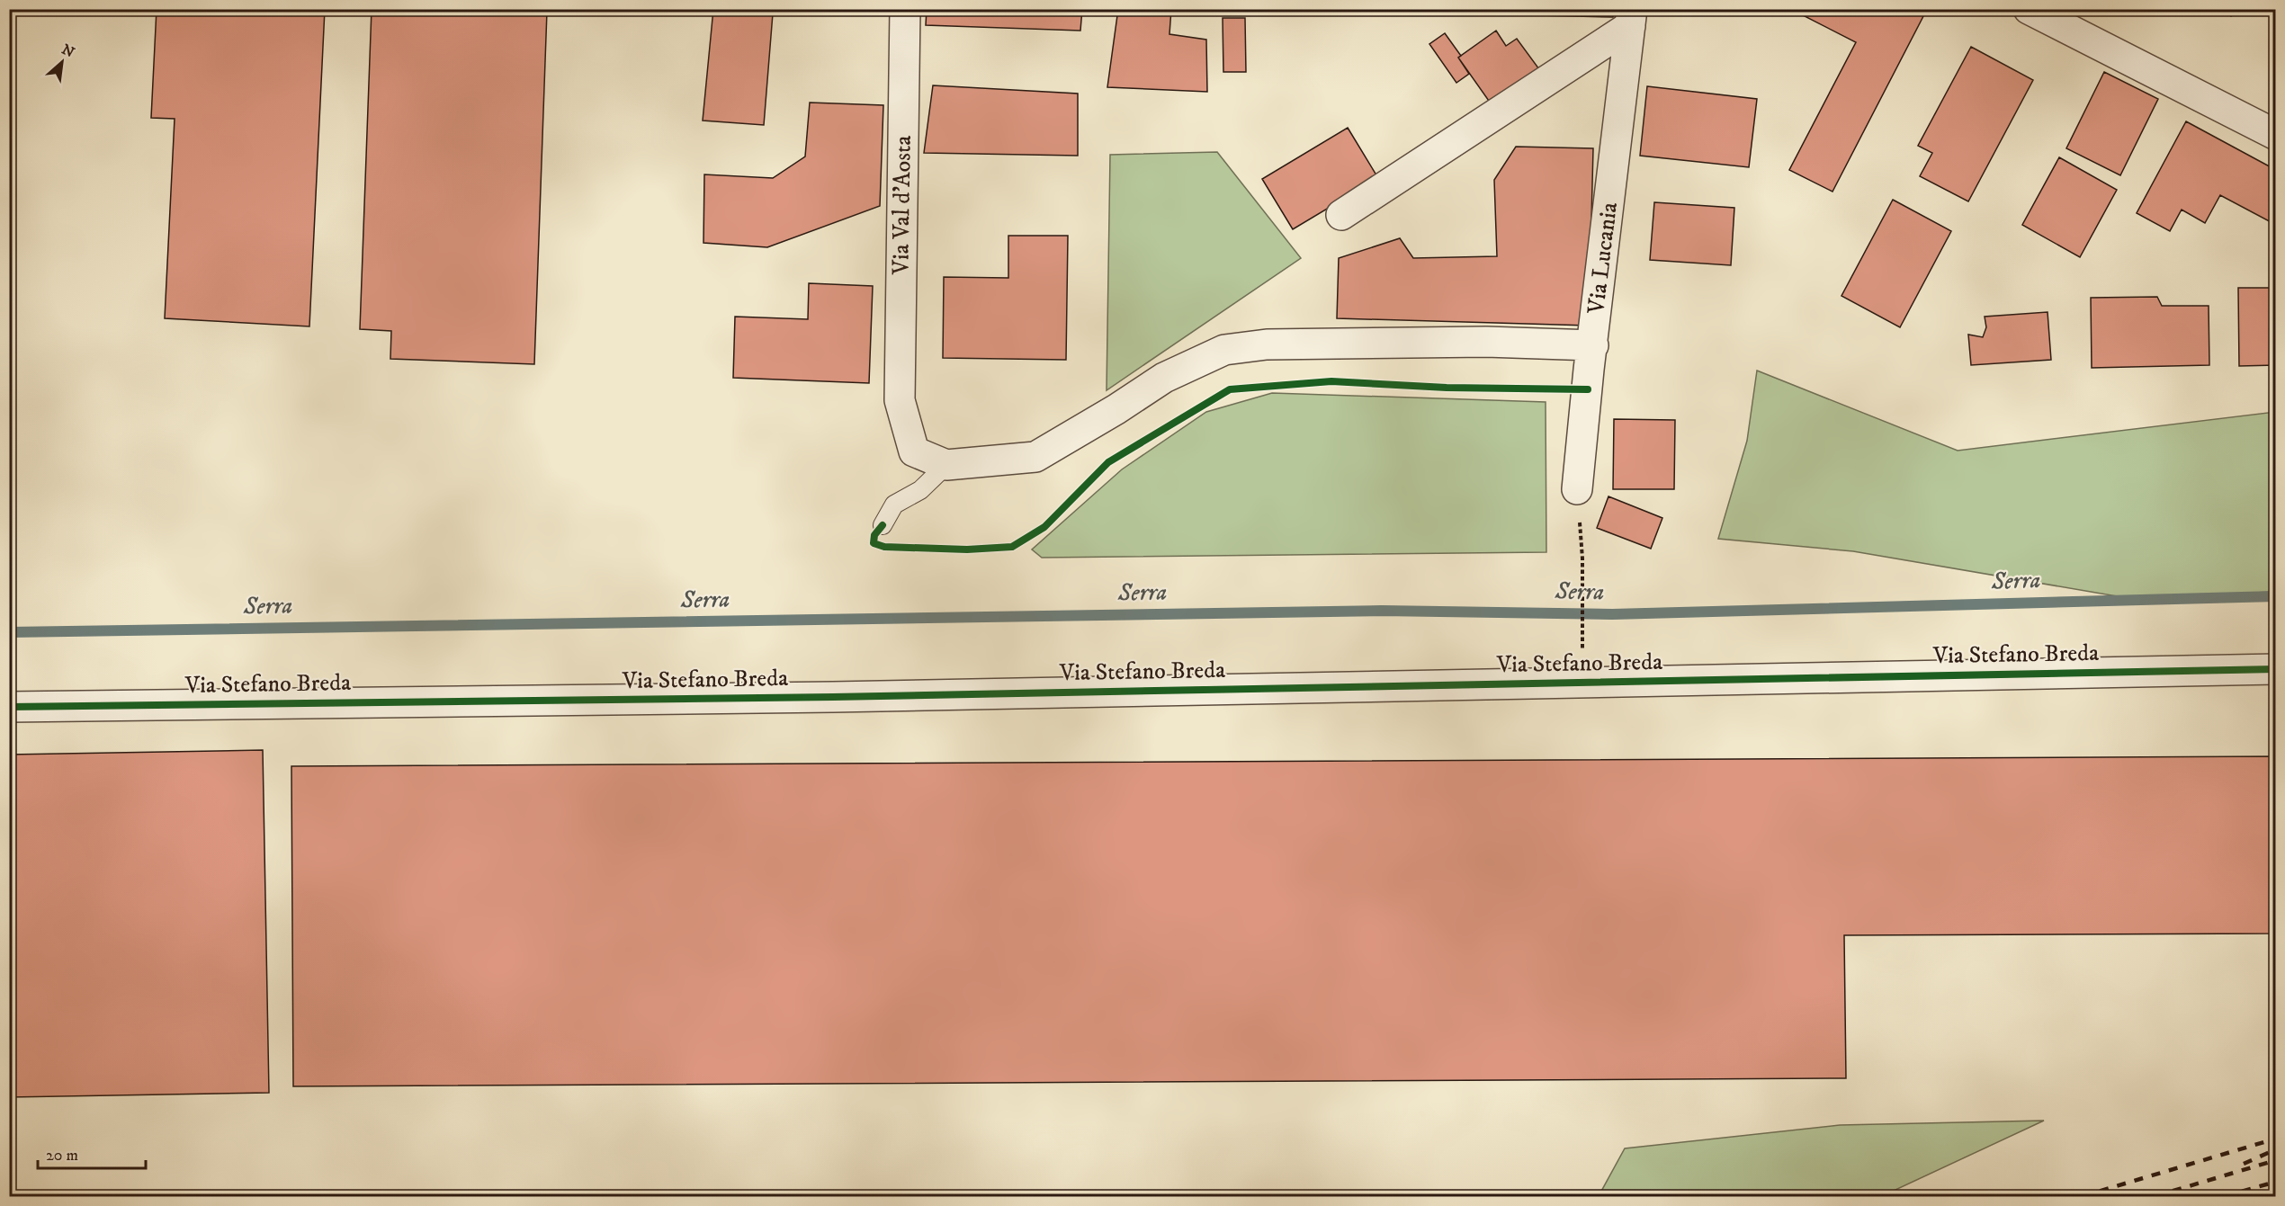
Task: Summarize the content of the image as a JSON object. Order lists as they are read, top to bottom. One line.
{"streets":{"street":["Via Val d'Aosta","Via Lucania","Via Stefano Breda"]},"water":["Serra"],"scale_bar":"20 m","north":"top right"}
